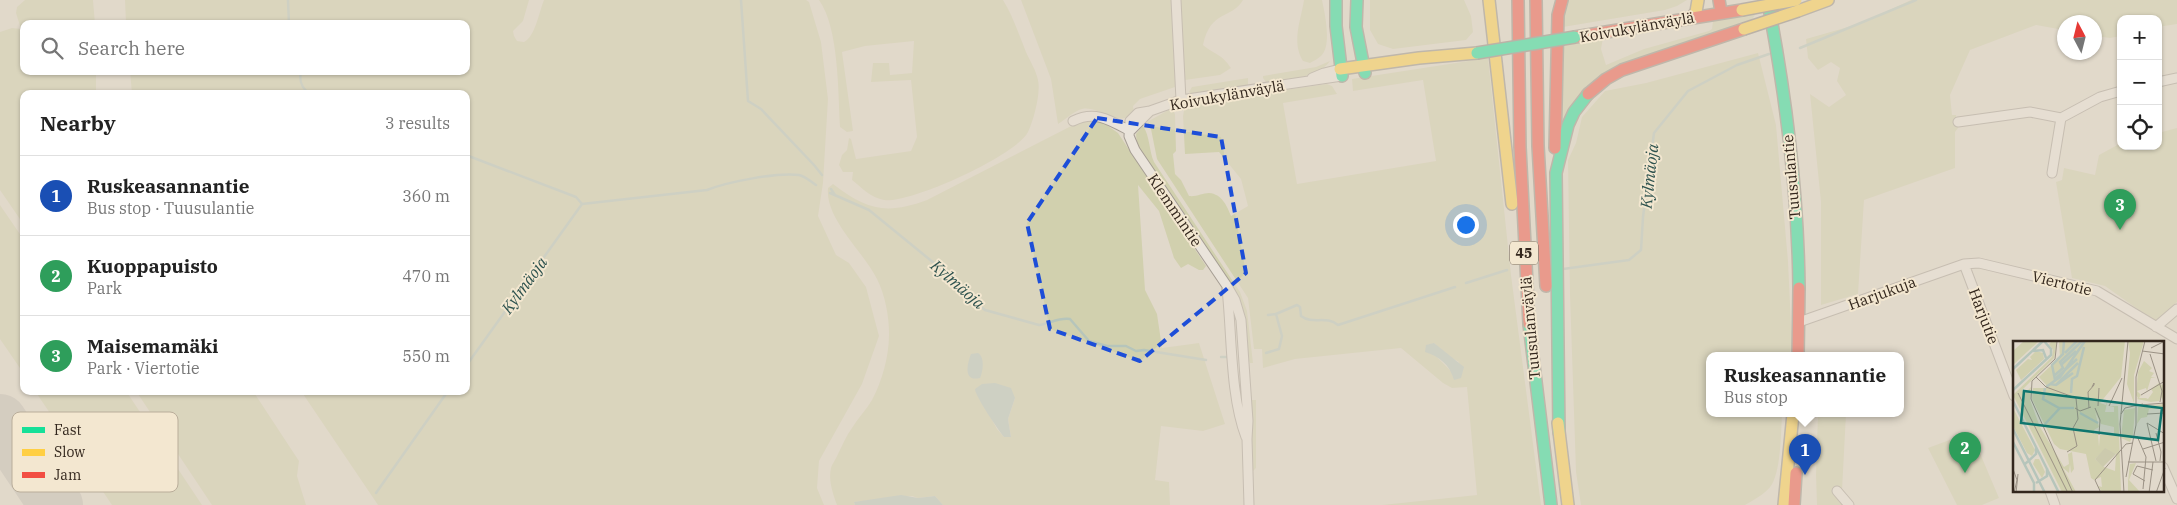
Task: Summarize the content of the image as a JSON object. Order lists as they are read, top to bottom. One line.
{"streets":{"main road":["Koivukylänväylä","Tuusulantie","45","Tuusulanväylä"],"street":["Klemmintie","Viertotie","Harjukuja","Harjutie"]},"crossings":[["Koivukylänväylä","Klemmintie"],["Tuusulantie","Harjukuja"],["Viertotie","Harjukuja"],["Viertotie","Harjutie"],["Harjukuja","Harjutie"]],"water":["Kylmäoja"],"legend":["Fast","Slow","Jam"],"north":"top","page":{"map_buttons":["+","−"],"search":"Search here","heading":["Nearby","3 results"],"list":[{"mark":"1","name":"Ruskeasannantie","note":"Bus stop · Tuusulantie","value":"360 m"},{"mark":"2","name":"Kuoppapuisto","note":"Park","value":"470 m"},{"mark":"3","name":"Maisemamäki","note":"Park · Viertotie","value":"550 m"}],"pins":["3","2","1"],"popup":["Ruskeasannantie","Bus stop"]}}
